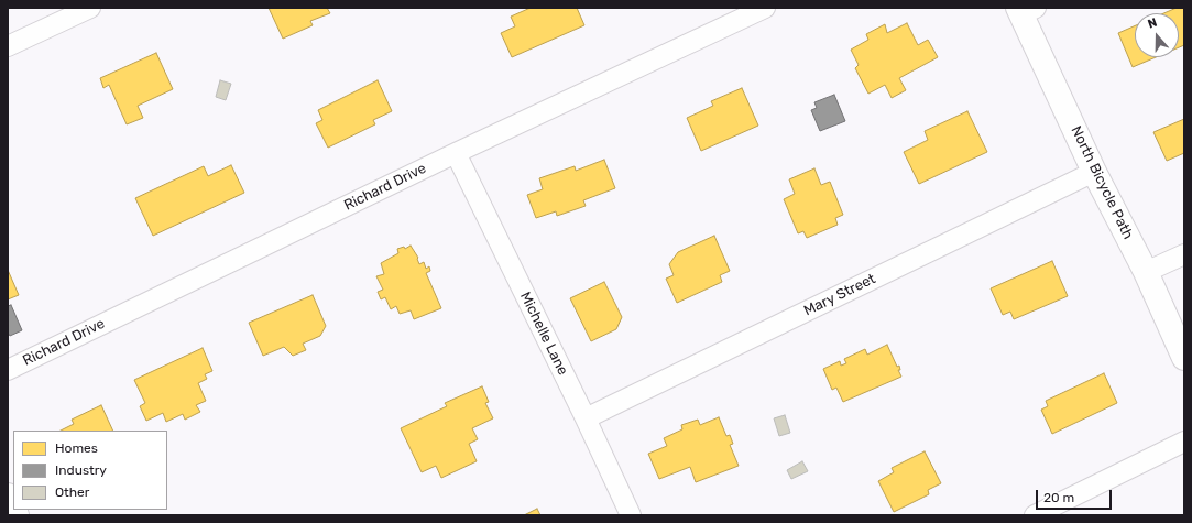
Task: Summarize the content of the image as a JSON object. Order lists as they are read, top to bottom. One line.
{"streets":{"street":["North Bicycle Path","Richard Drive","Mary Street","Michelle Lane"]},"crossings":[["North Bicycle Path","Mary Street"],["Richard Drive","Michelle Lane"],["Mary Street","Michelle Lane"]],"legend":["Homes","Industry","Other"],"scale_bar":"20 m","north":"top"}
